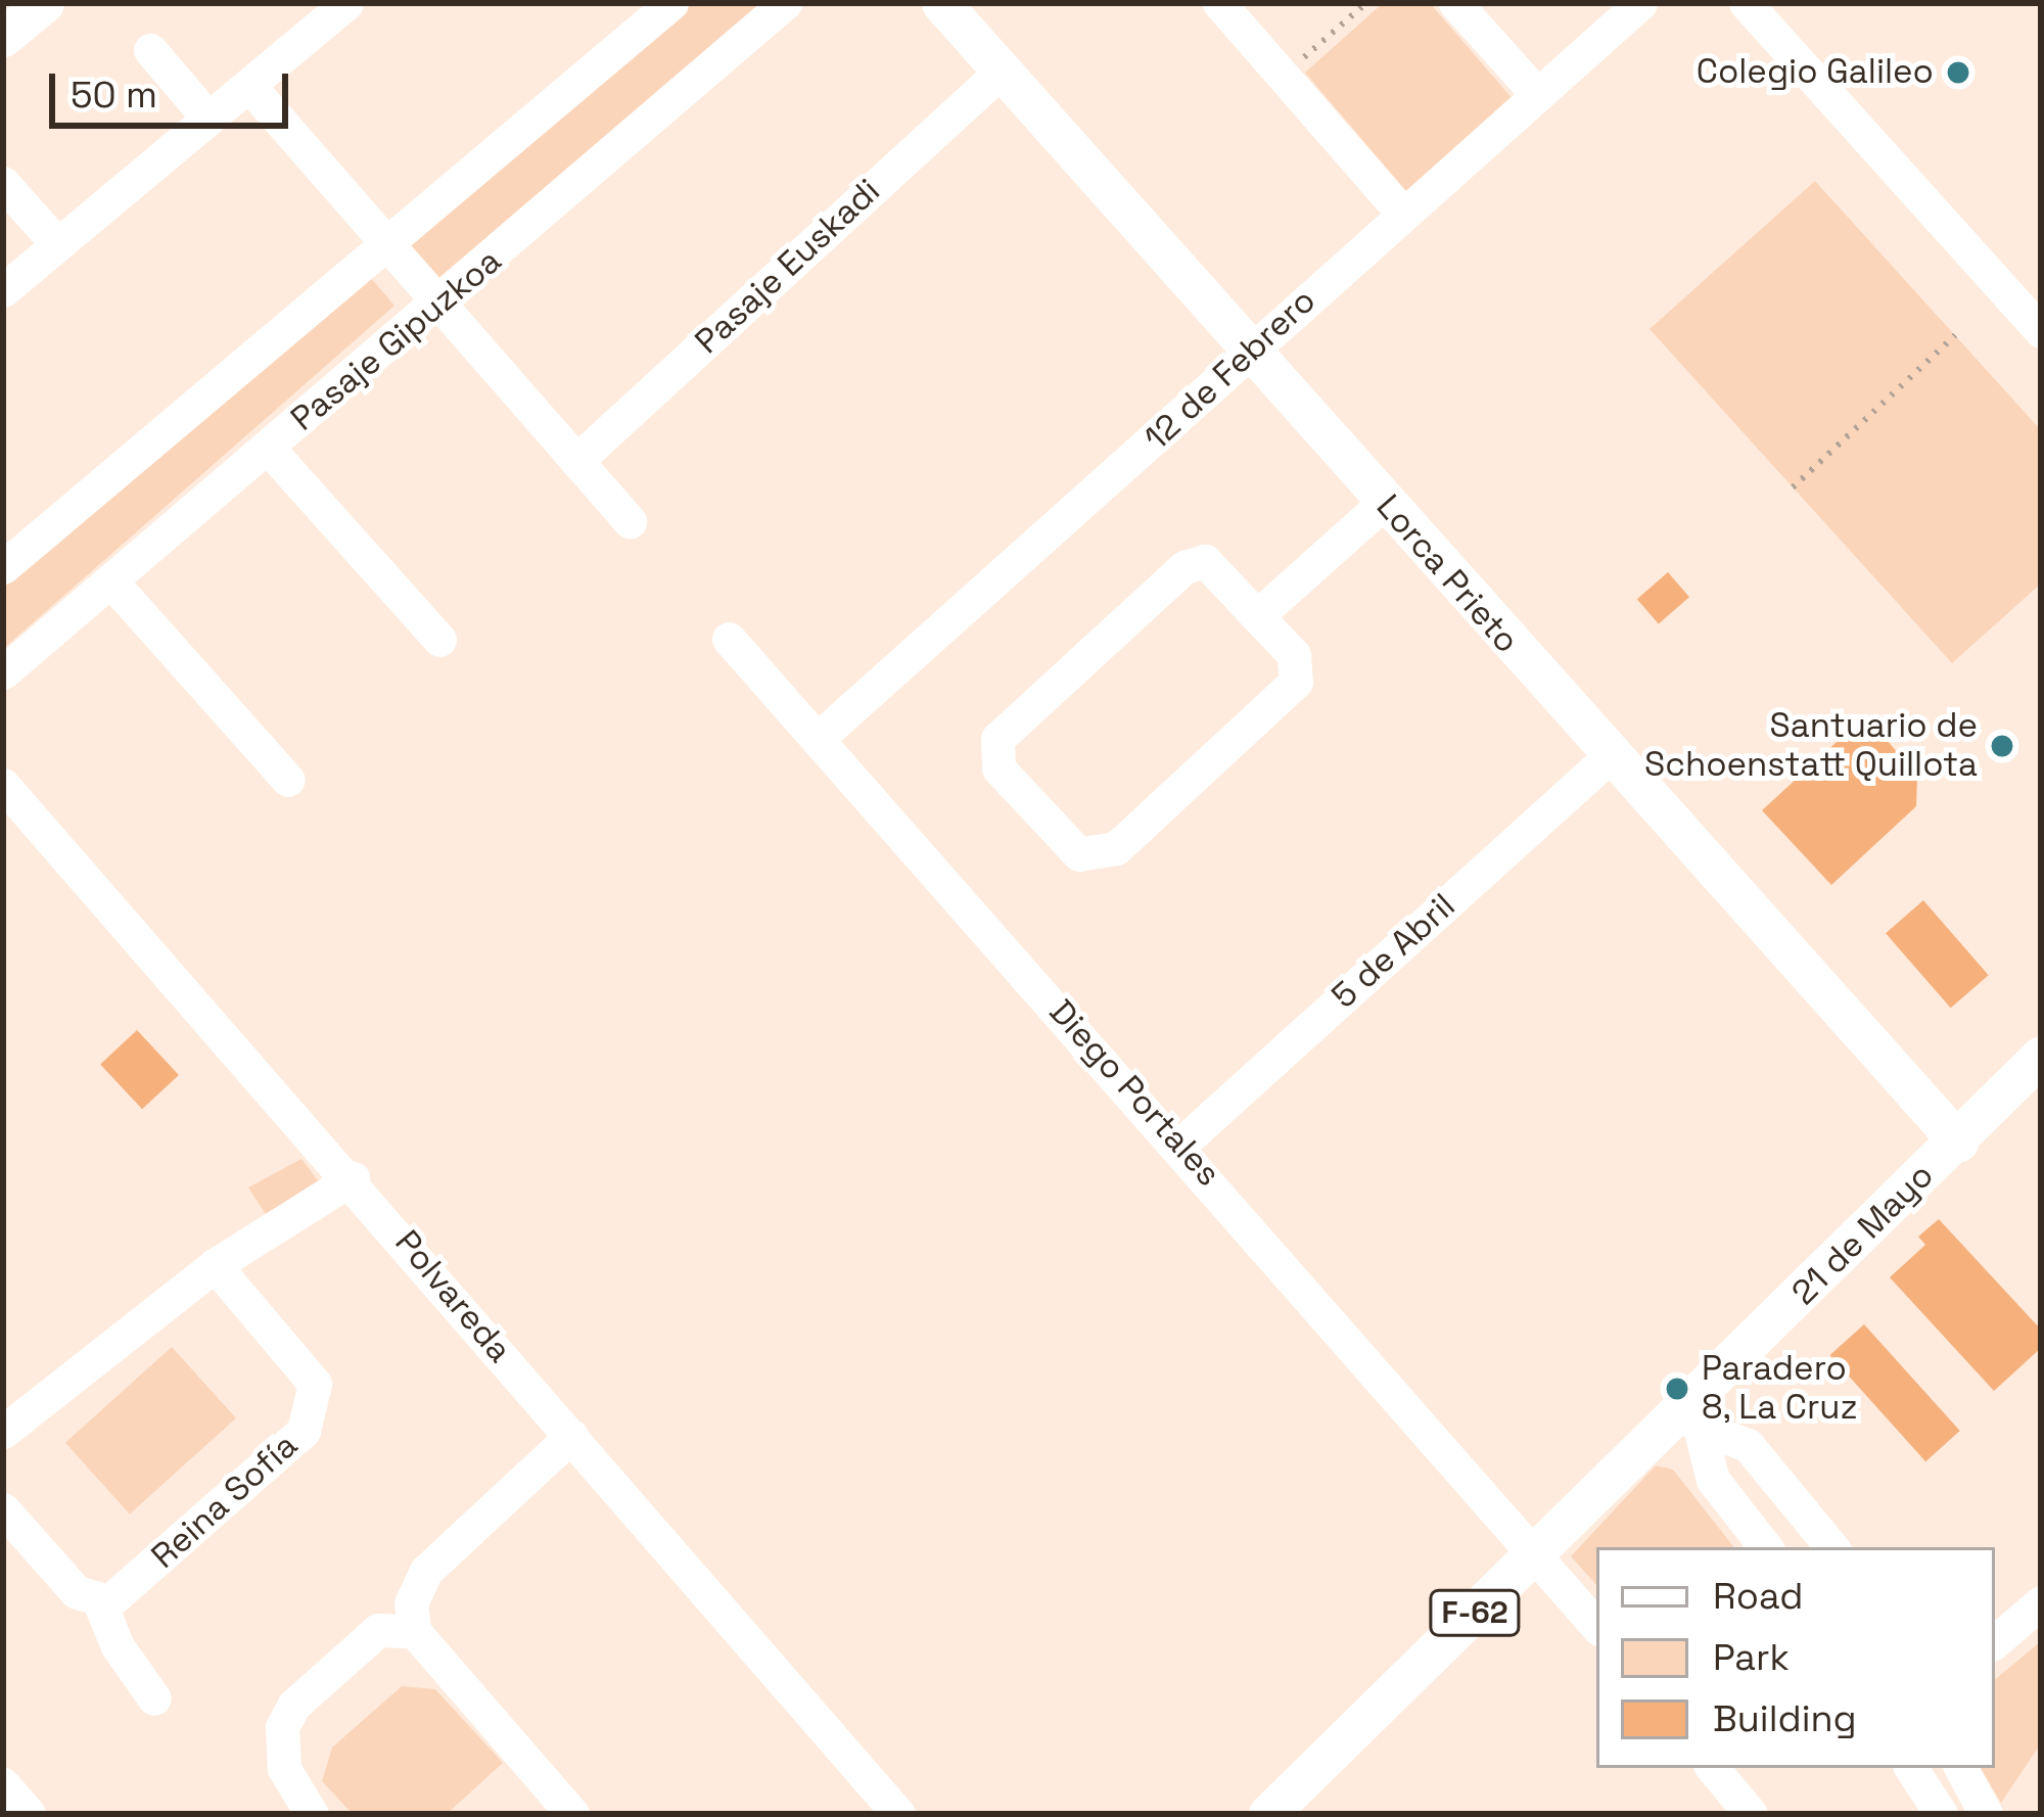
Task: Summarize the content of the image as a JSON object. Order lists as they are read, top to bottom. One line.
{"streets":{"main road":["Lorca Prieto","21 de Mayo","F-62"],"street":["Pasaje Euskadi","Pasaje Gipuzkoa","12 de Febrero","5 de Abril","Diego Portales","Polvareda","Reina Sofía"]},"crossings":[["Pasaje Euskadi","Lorca Prieto"],["12 de Febrero","Lorca Prieto"],["12 de Febrero","Diego Portales"],["Lorca Prieto","5 de Abril"],["Lorca Prieto","21 de Mayo"],["5 de Abril","Diego Portales"],["Diego Portales","F-62"],["21 de Mayo","F-62"]],"places":["Colegio Galileo","Santuario de Schoenstatt Quillota","Paradero 8, La Cruz"],"legend":["Road","Park","Building"],"scale_bar":"50 m"}
